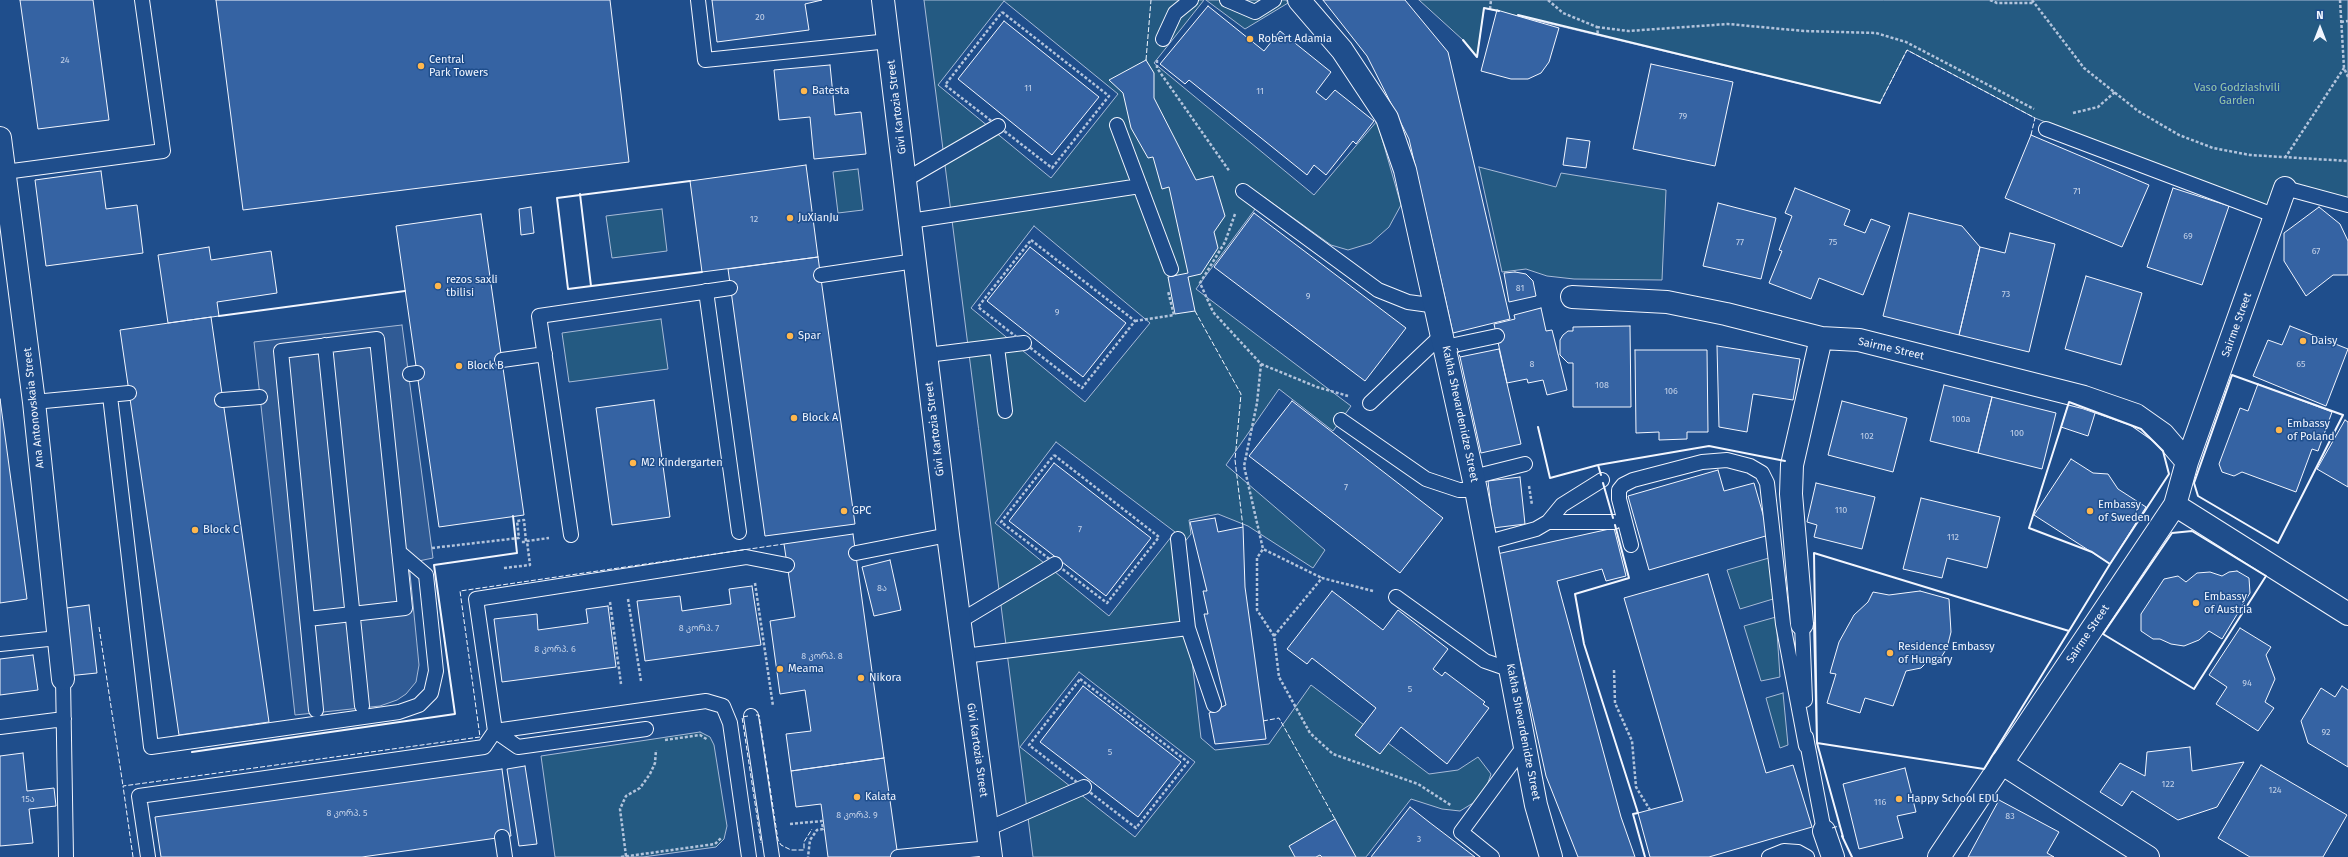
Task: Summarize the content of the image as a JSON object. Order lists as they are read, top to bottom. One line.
{"streets":{"street":["Givi Kartozia Street","Sairme Street","Ana Antonovskaia Street","Kakha Shevardenidze Street"]},"parks":["Vaso Godziashvili Garden"],"places":["Robert Adamia","Central Park Towers","Batesta","JuXianJu","rezos saxli tbilisi","Spar","Daisy","Block B","Block A","Embassy of Poland","M2 Kindergarten","GPC","Embassy of Sweden","Block C","Embassy of Austria","Residence Embassy of Hungary","Meama","Nikora","Kalata","Happy School EDU"],"house_numbers":["20","24","11","11","79","71","12","69","77","75","67","81","73","9","9","8","65","108","106","100a","100","102","7","110","7","112","8ა","8 კორპ. 7","8 კორპ. 6","8 კორპ. 8","94","5","92","5","122","124","15ა","116","8 კორპ. 5","8 კორპ. 9","83","3"],"north":"top"}
